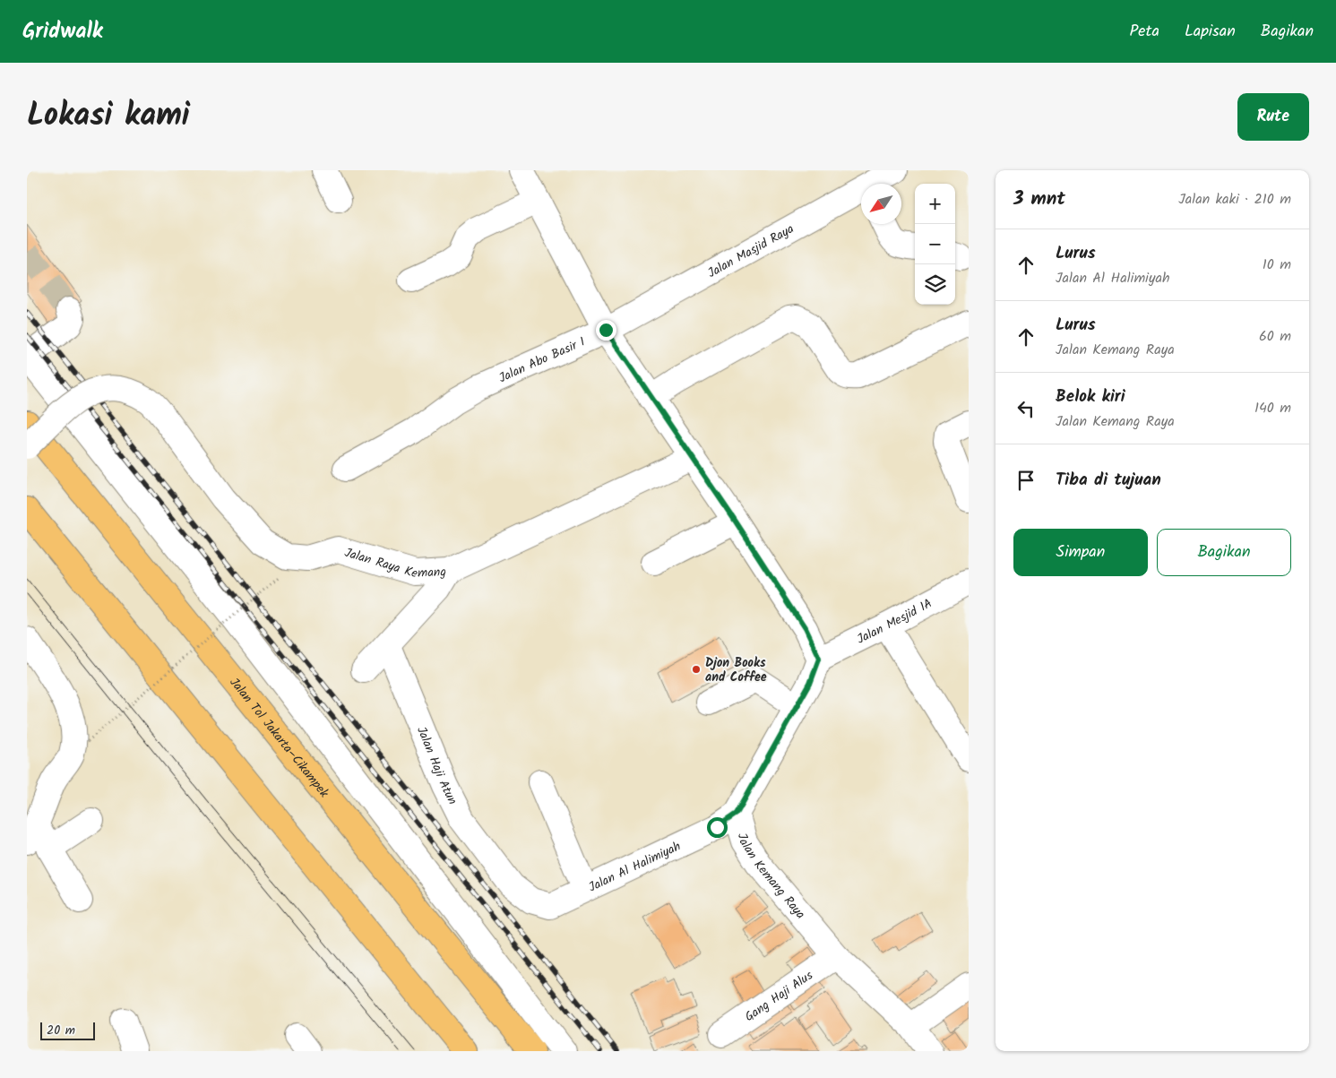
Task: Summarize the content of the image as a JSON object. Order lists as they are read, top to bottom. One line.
{"streets":{"highway":["Jalan Tol Jakarta–Cikampek"],"street":["Jalan Masjid Raya","Jalan Abo Basir I","Jalan Raya Kemang","Jalan Mesjid 1A","Jalan Haji Atun","Jalan Al Halimiyah","Jalan Kemang Raya","Gang Haji Alus"]},"crossings":[["Jalan Masjid Raya","Jalan Abo Basir I"],["Jalan Haji Atun","Jalan Al Halimiyah"],["Jalan Al Halimiyah","Jalan Kemang Raya"],["Jalan Kemang Raya","Gang Haji Alus"]],"places":["Djon Books and Coffee"],"scale_bar":"20 m","north":"bottom left","page":{"header":"Gridwalk","nav":["Peta","Lapisan","Bagikan"],"title":"Lokasi kami","buttons":["Rute",["Simpan","Bagikan"]],"heading":["3 mnt","Jalan kaki · 210 m"],"map_buttons":["+","−"],"list":[["Lurus","Jalan Al Halimiyah","10 m"],["Lurus","Jalan Kemang Raya","60 m"],["Belok kiri","Jalan Kemang Raya","140 m"],"Tiba di tujuan"],"scale":"20 m"}}
